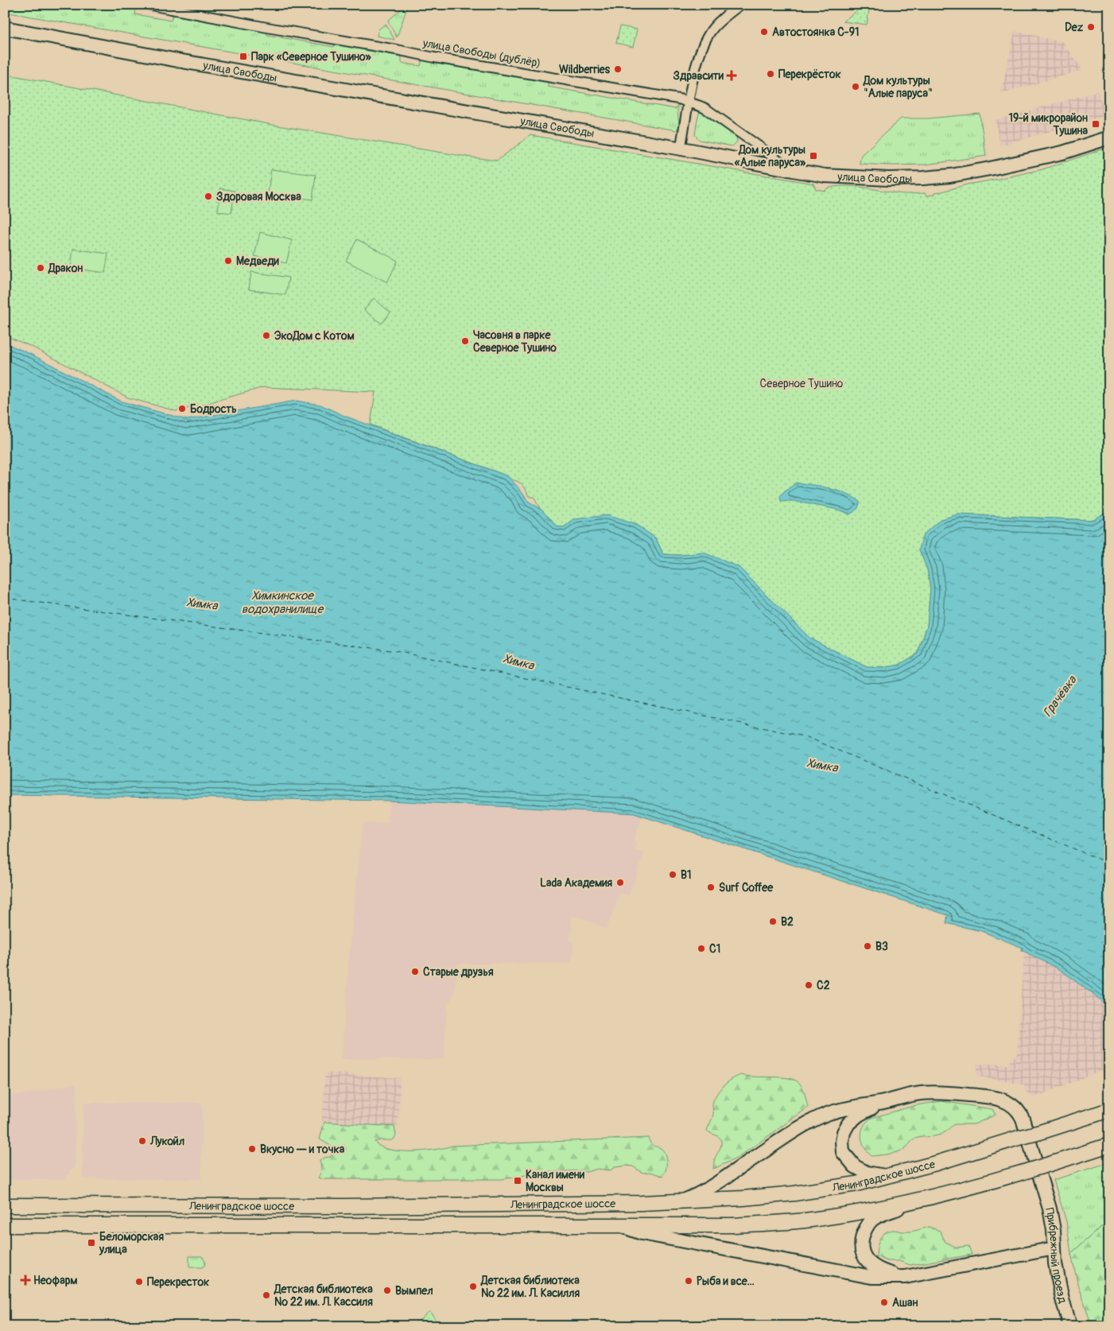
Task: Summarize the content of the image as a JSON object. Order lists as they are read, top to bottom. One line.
{"streets":{"main road":["Ленинградское шоссе"],"street":["улица Свободы (дублёр)","улица Свободы","Прибрежный проезд"]},"crossings":[["улица Свободы (дублёр)","улица Свободы"]],"water":["Химкинское водохранилище","Химка","Грачёвка"],"parks":["Северное Тушино"],"places":{"other":["Dez","Автостоянка С-91","Wildberries","Перекрёсток","Дом культуры \"Алые паруса\"","Здоровая Москва","Медведи","Дракон","ЭкоДом с Котом","Часовня в парке Северное Тушино","Бодрость","B1","Lada Академия","Surf Coffee","B2","B3","C1","Старые друзья","C2","Лукойл","Вкусно — и точка","Рыба и все...","Перекресток","Детская библиотека № 22 им. Л. Касилля","Вымпел","Детская библиотека № 22 им. Л. Кассиля","Ашан"],"transit":["Парк «Северное Тушино»","19-й микрорайон Тушина","Дом культуры «Алые паруса»","Канал имени Москвы","Беломорская улица"],"health":["Здравсити","Неофарм"]}}
